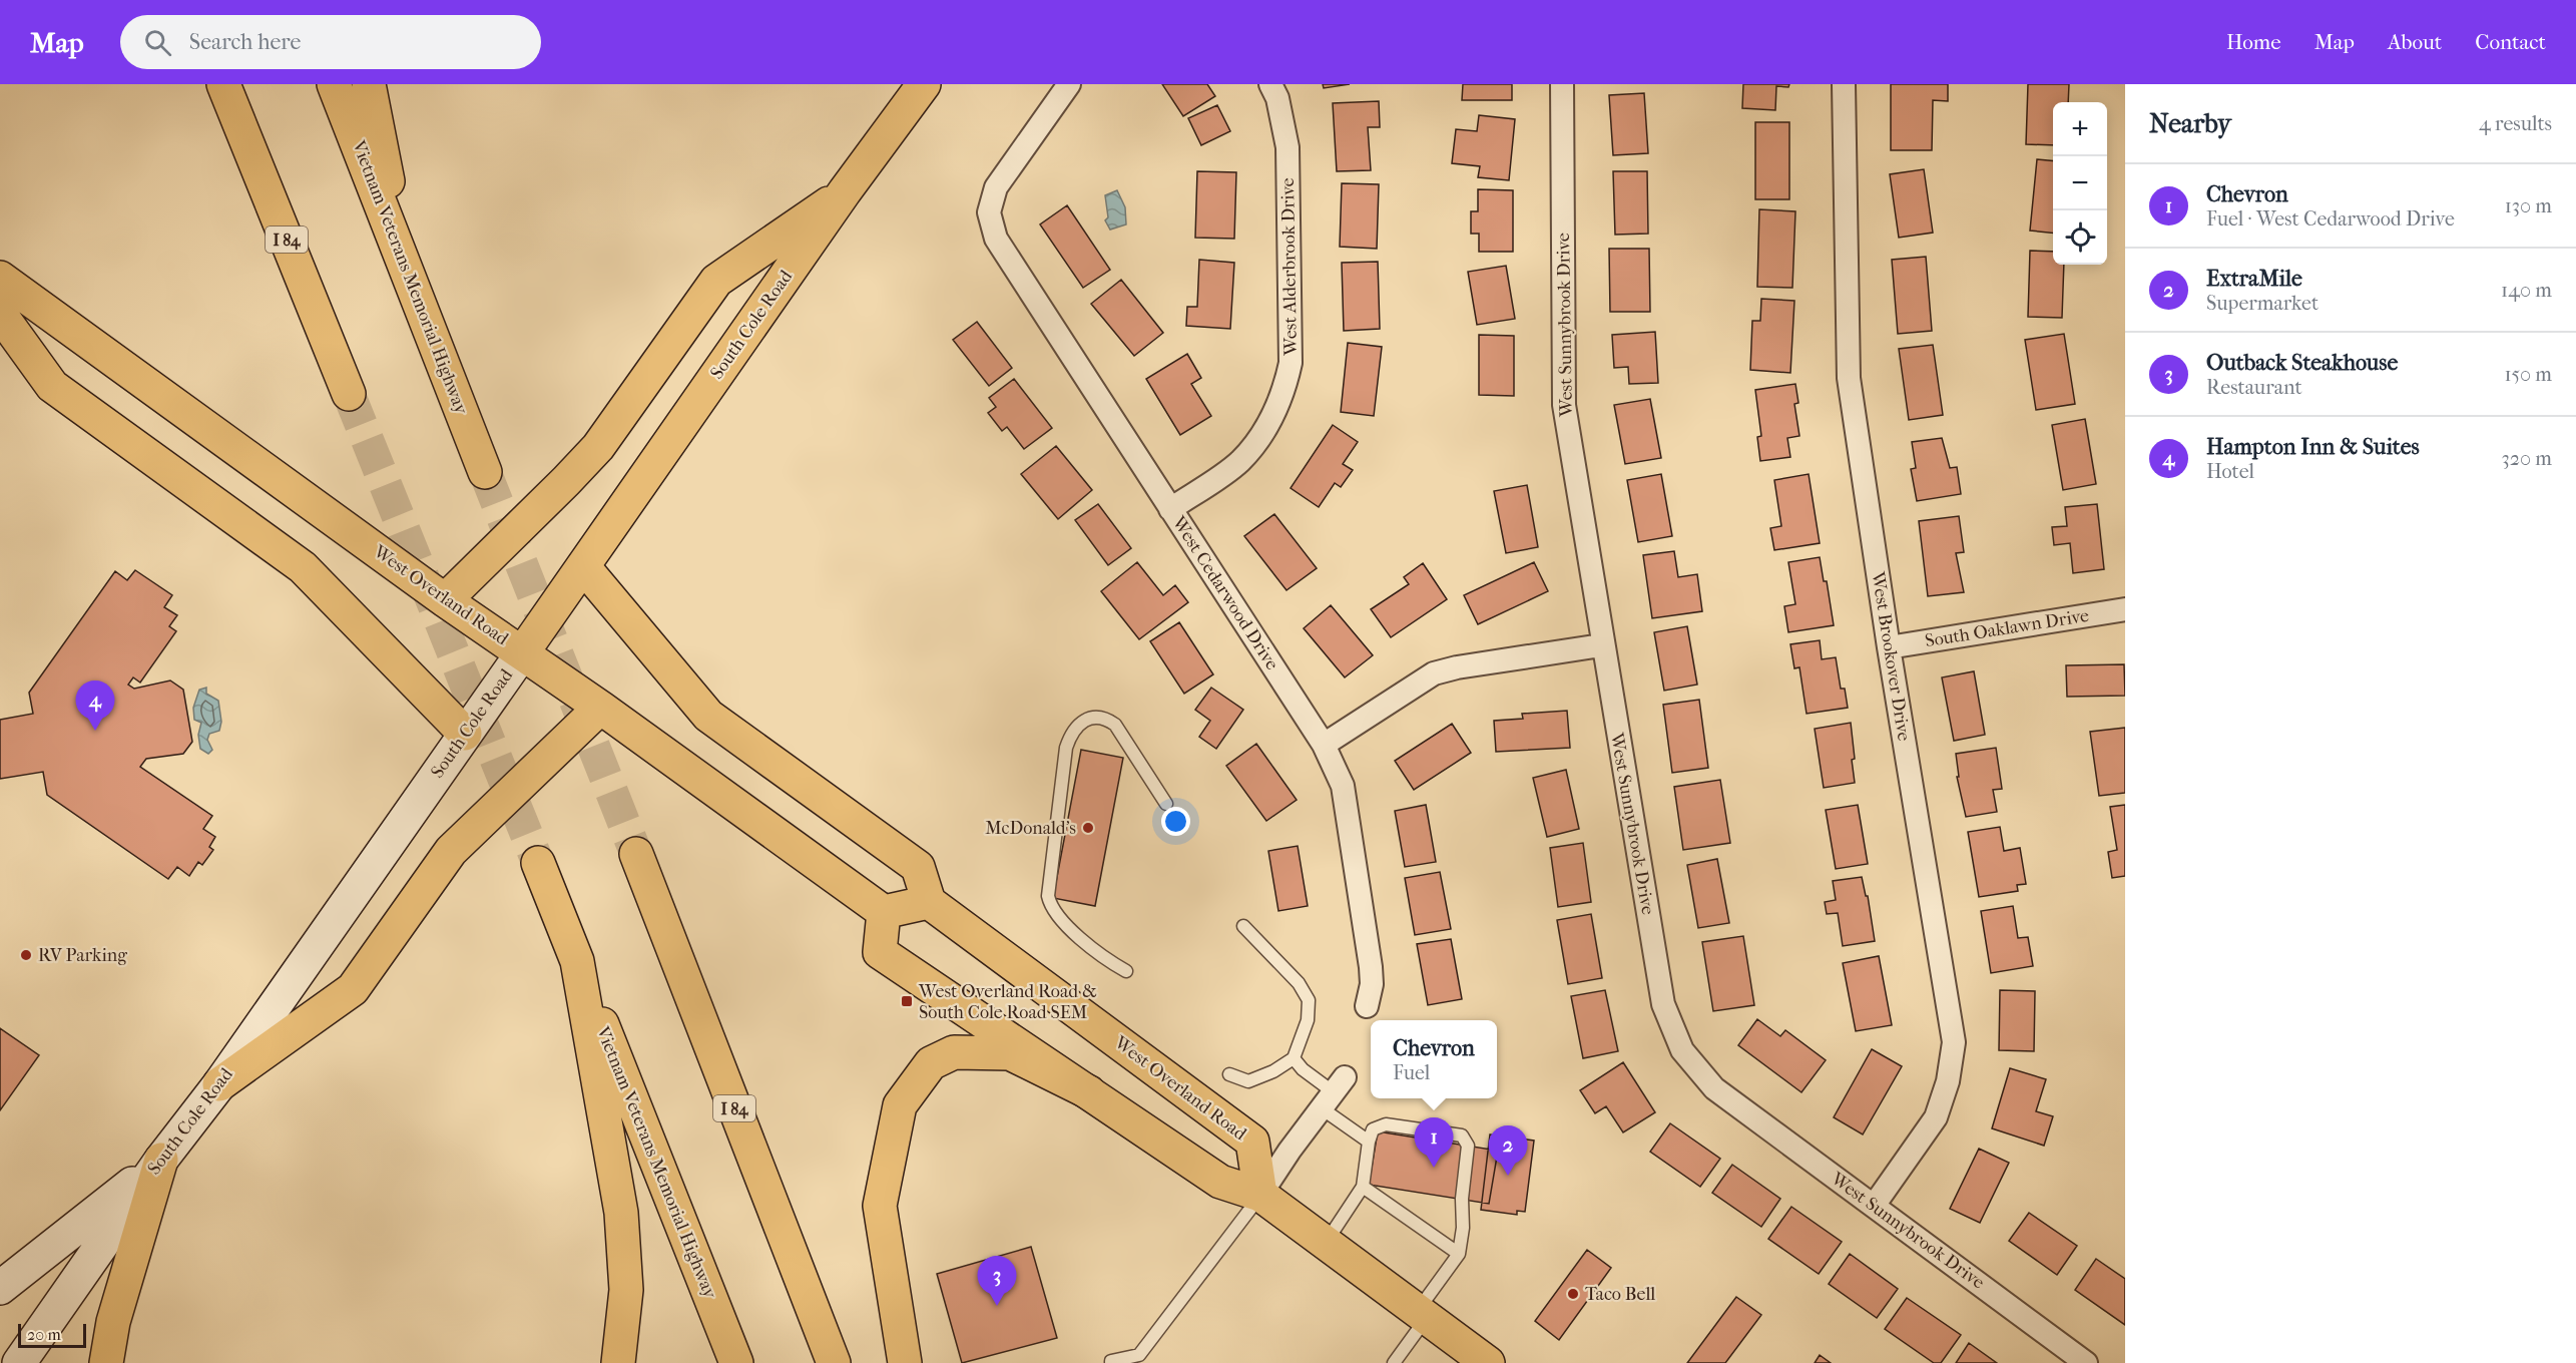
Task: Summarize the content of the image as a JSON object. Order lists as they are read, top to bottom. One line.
{"streets":{"main road":["I 84","Vietnam Veterans Memorial Highway","South Cole Road","West Overland Road"],"street":["West Alderbrook Drive","West Sunnybrook Drive","West Cedarwood Drive","South Oaklawn Drive","West Brookover Drive"]},"crossings":[["West Alderbrook Drive","West Cedarwood Drive"],["South Cole Road","West Overland Road"],["West Sunnybrook Drive","West Brookover Drive"],["South Oaklawn Drive","West Brookover Drive"]],"places":{"other":["McDonald's","RV Parking","Taco Bell"],"transit":["West Overland Road & South Cole Road SEM"]},"scale_bar":"20 m","page":{"header":"Map","search":"Search here","nav":["Home","Map","About","Contact"],"heading":["Nearby","4 results"],"map_buttons":["+","−"],"list":[{"mark":"1","name":"Chevron","note":"Fuel · West Cedarwood Drive","value":"130 m"},{"mark":"2","name":"ExtraMile","note":"Supermarket","value":"140 m"},{"mark":"3","name":"Outback Steakhouse","note":"Restaurant","value":"150 m"},{"mark":"4","name":"Hampton Inn & Suites","note":"Hotel","value":"320 m"}],"pins":["4","1","2","3"],"popup":["Chevron","Fuel"],"scale":"20 m"}}
